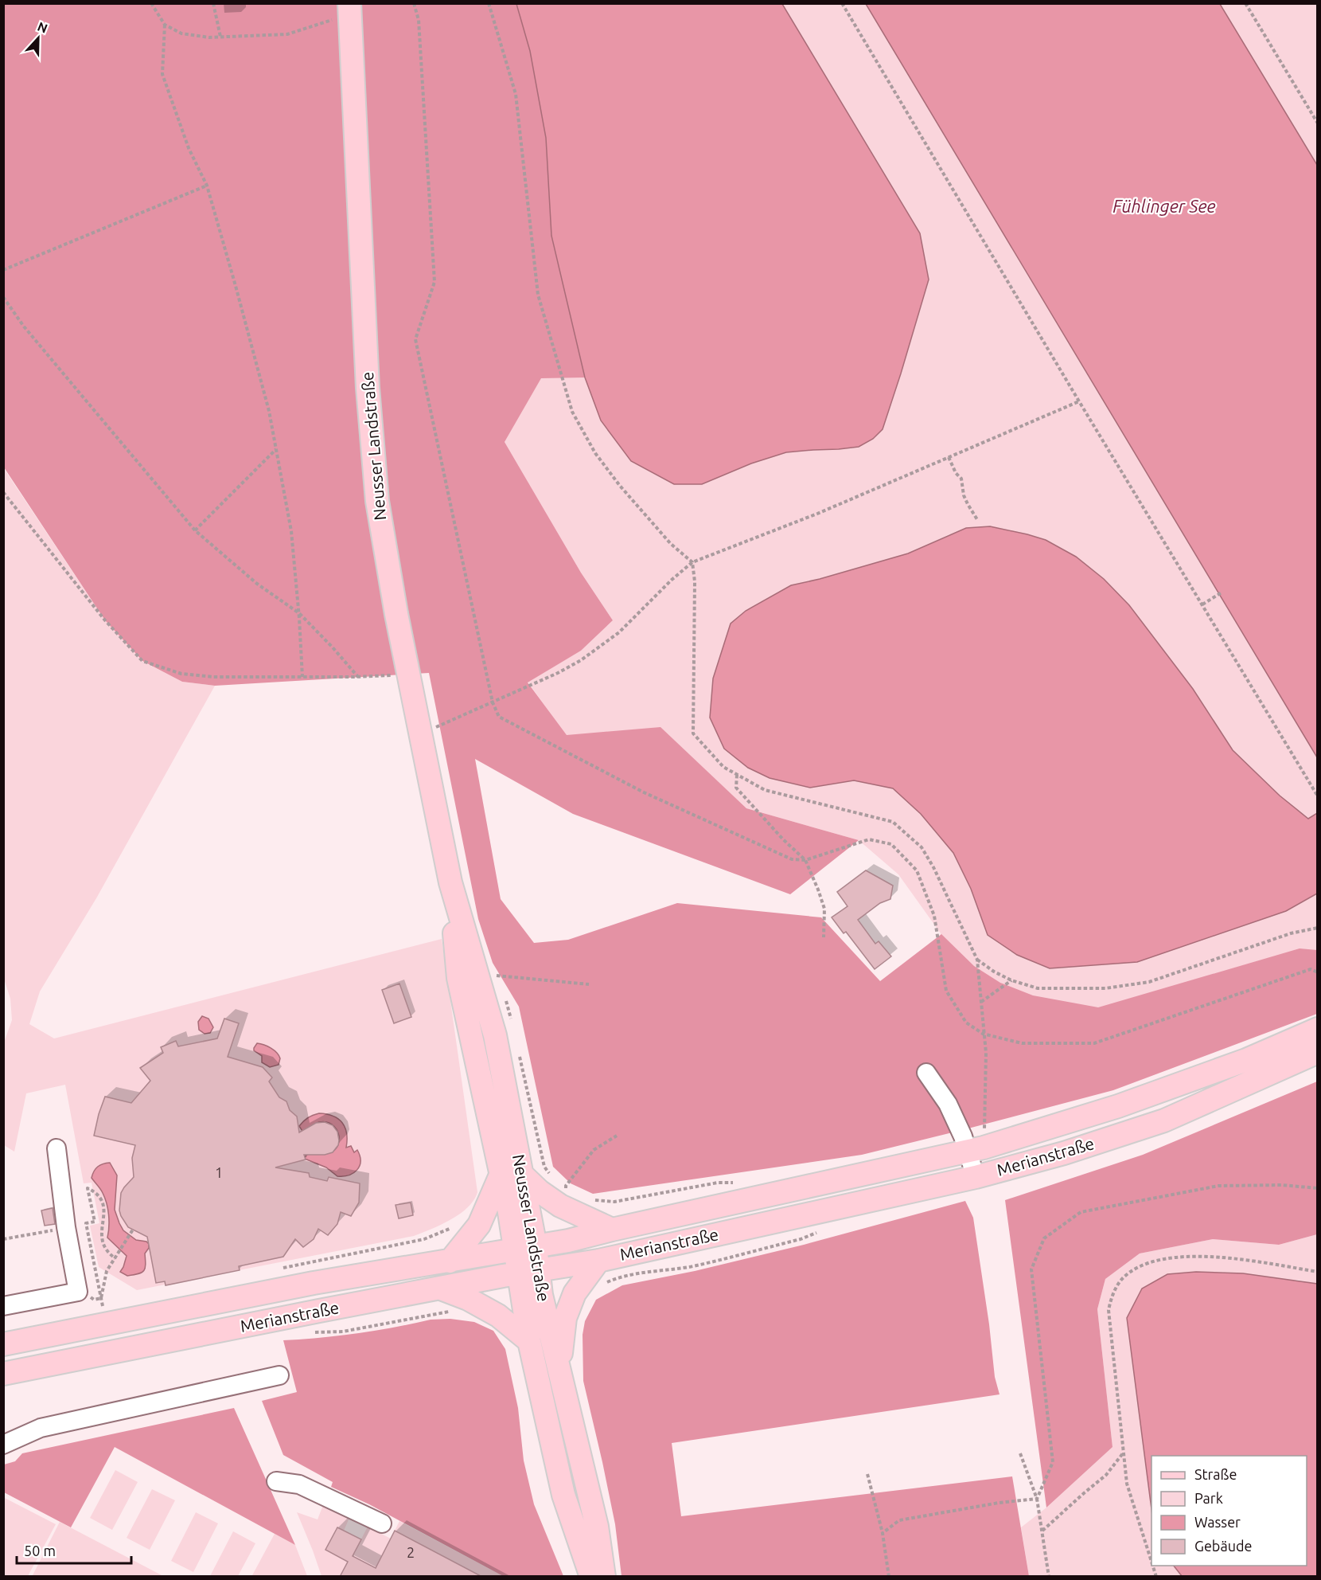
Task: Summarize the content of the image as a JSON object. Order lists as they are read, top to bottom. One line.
{"streets":{"main road":["Neusser Landstraße","Merianstraße"]},"crossings":[["Neusser Landstraße","Merianstraße"]],"water":["Fühlinger See"],"house_numbers":["1","2"],"legend":["Straße","Park","Wasser","Gebäude"],"scale_bar":"50 m","north":"top"}
